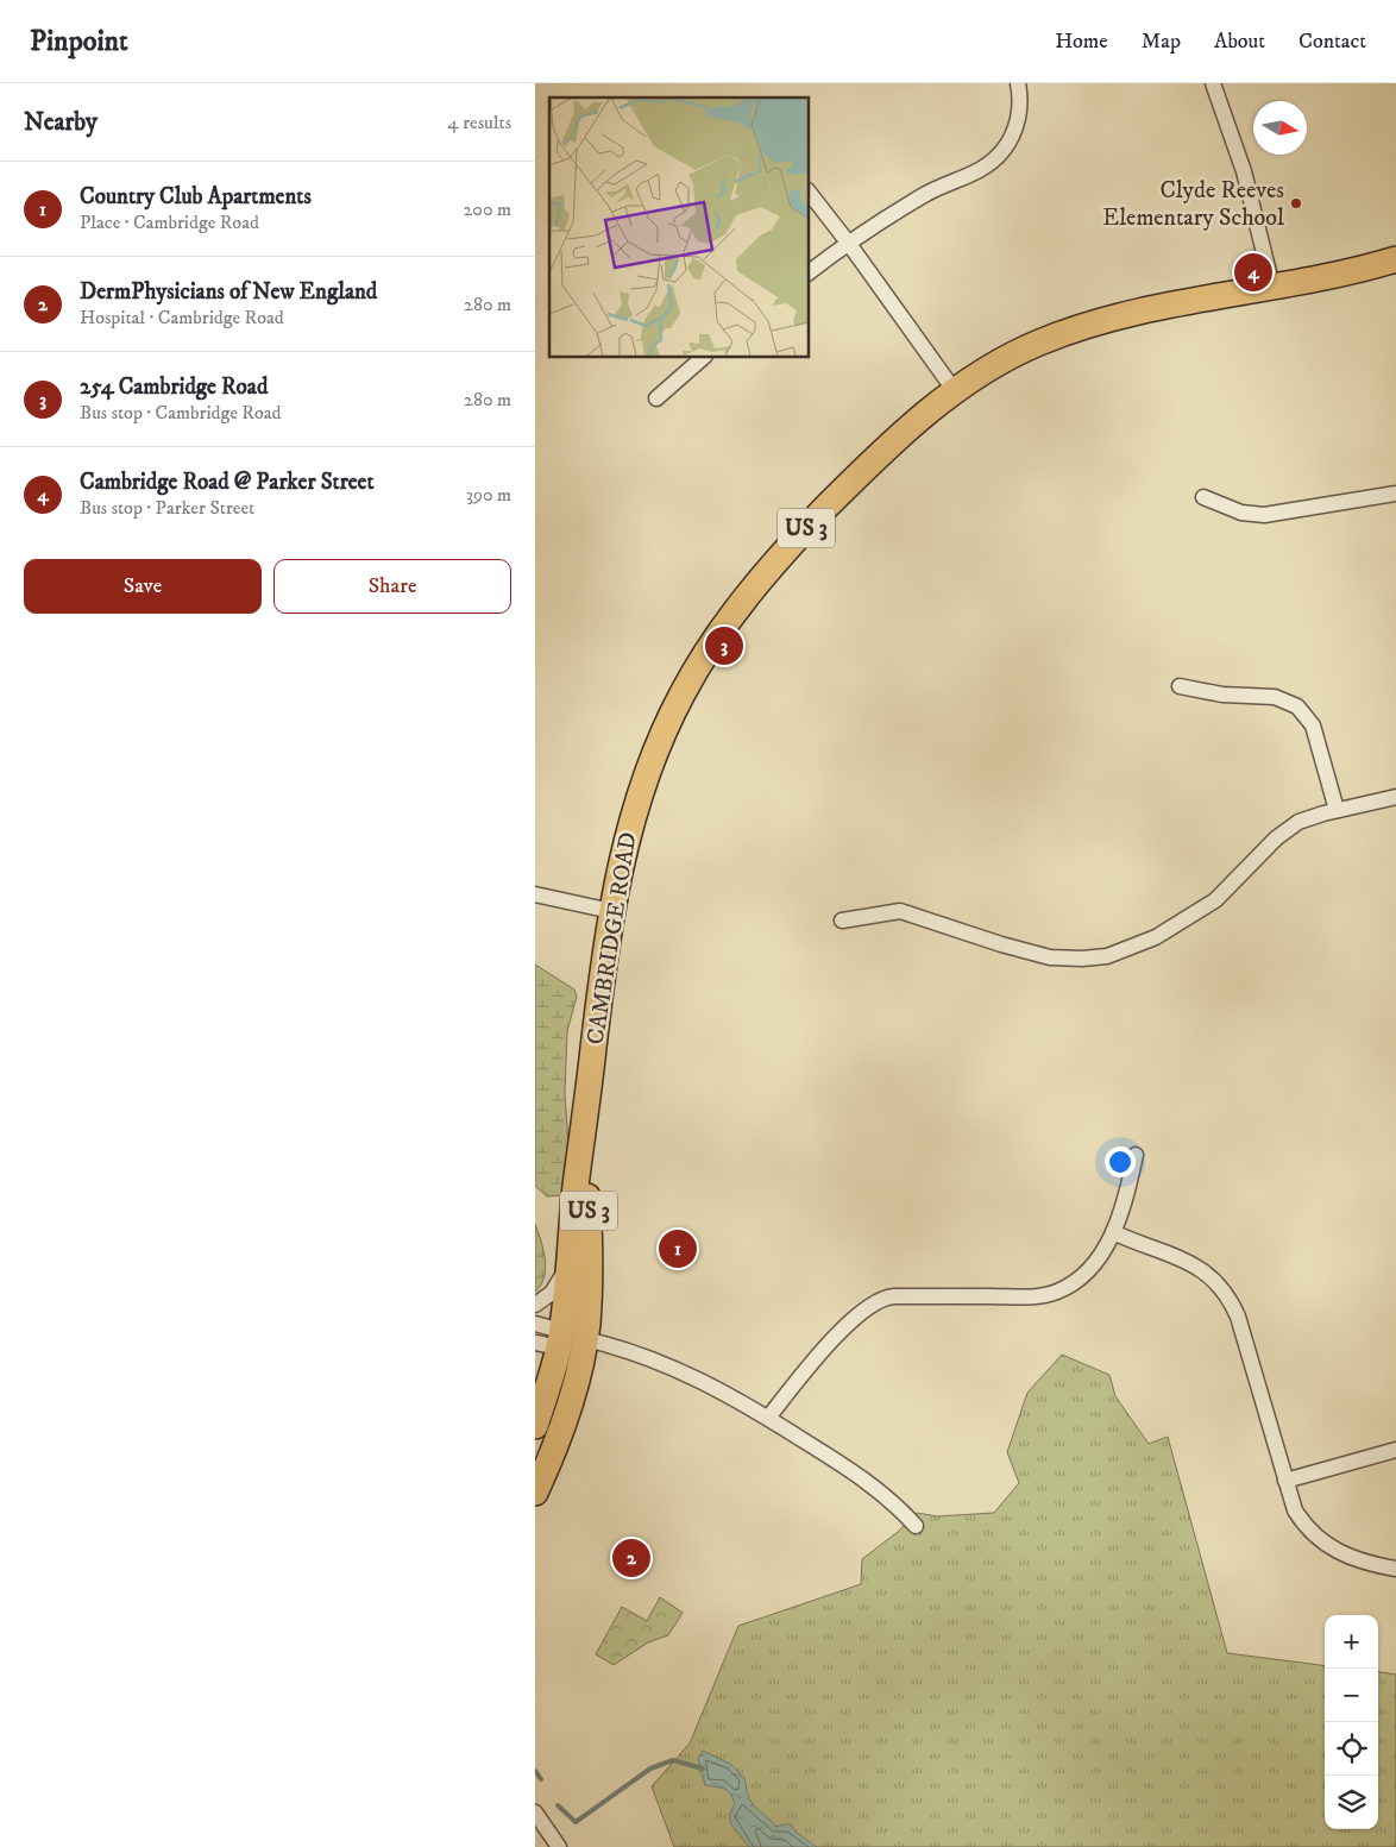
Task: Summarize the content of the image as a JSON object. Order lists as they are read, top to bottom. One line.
{"streets":{"highway":["US 3","CAMBRIDGE ROAD"]},"places":["Clyde Reeves Elementary School"],"north":"right","page":{"header":"Pinpoint","nav":["Home","Map","About","Contact"],"heading":["Nearby","4 results"],"list":[{"mark":"1","name":"Country Club Apartments","note":"Place · Cambridge Road","value":"200 m"},{"mark":"2","name":"DermPhysicians of New England","note":"Hospital · Cambridge Road","value":"280 m"},{"mark":"3","name":"254 Cambridge Road","note":"Bus stop · Cambridge Road","value":"280 m"},{"mark":"4","name":"Cambridge Road @ Parker Street","note":"Bus stop · Parker Street","value":"390 m"}],"pins":["4","3","1","2"],"buttons":["Save","Share"],"map_buttons":["+","−"]}}
